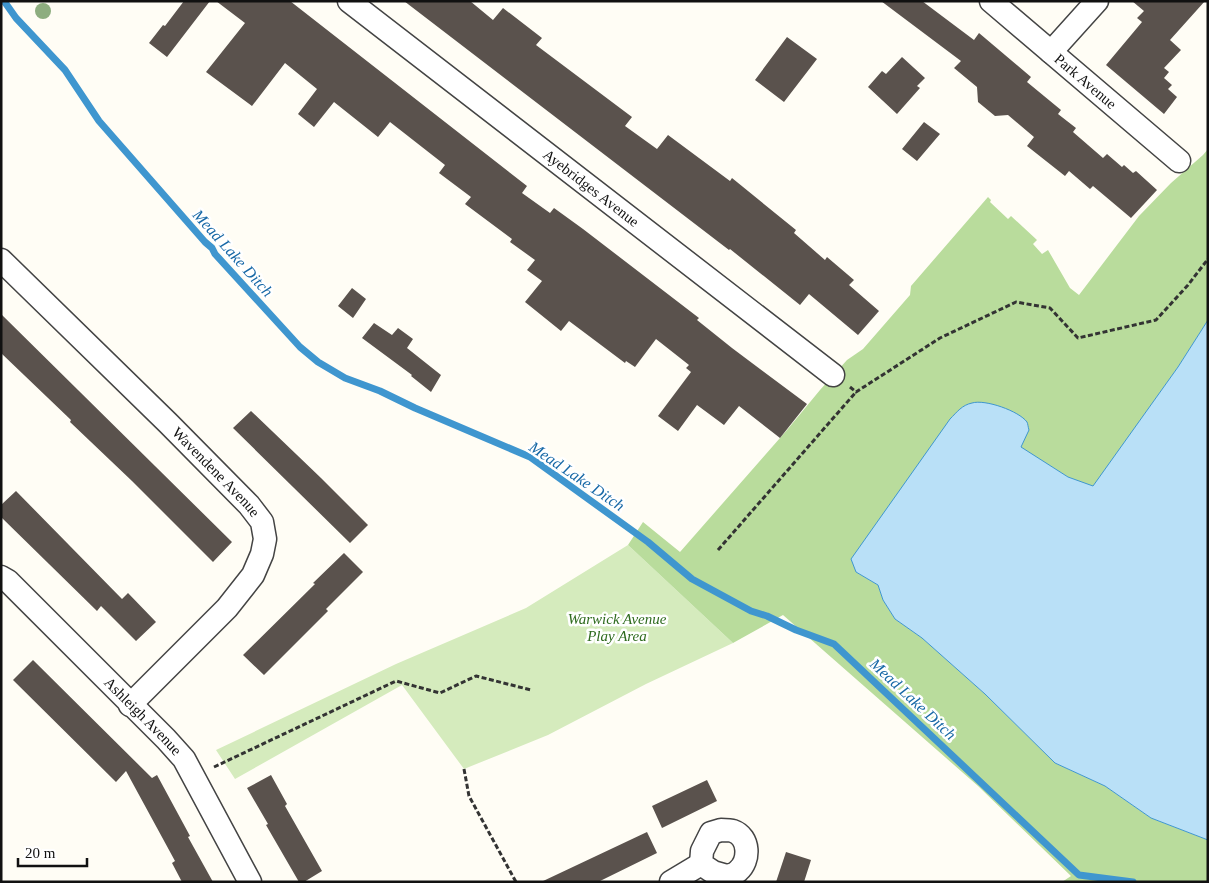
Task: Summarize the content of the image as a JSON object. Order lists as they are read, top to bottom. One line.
{"streets":{"street":["Park Avenue","Ayebridges Avenue","Wavendene Avenue","Ashleigh Avenue"]},"crossings":[["Wavendene Avenue","Ashleigh Avenue"]],"water":["Mead Lake Ditch"],"parks":["Warwick Avenue Play Area"],"scale_bar":"20 m"}
